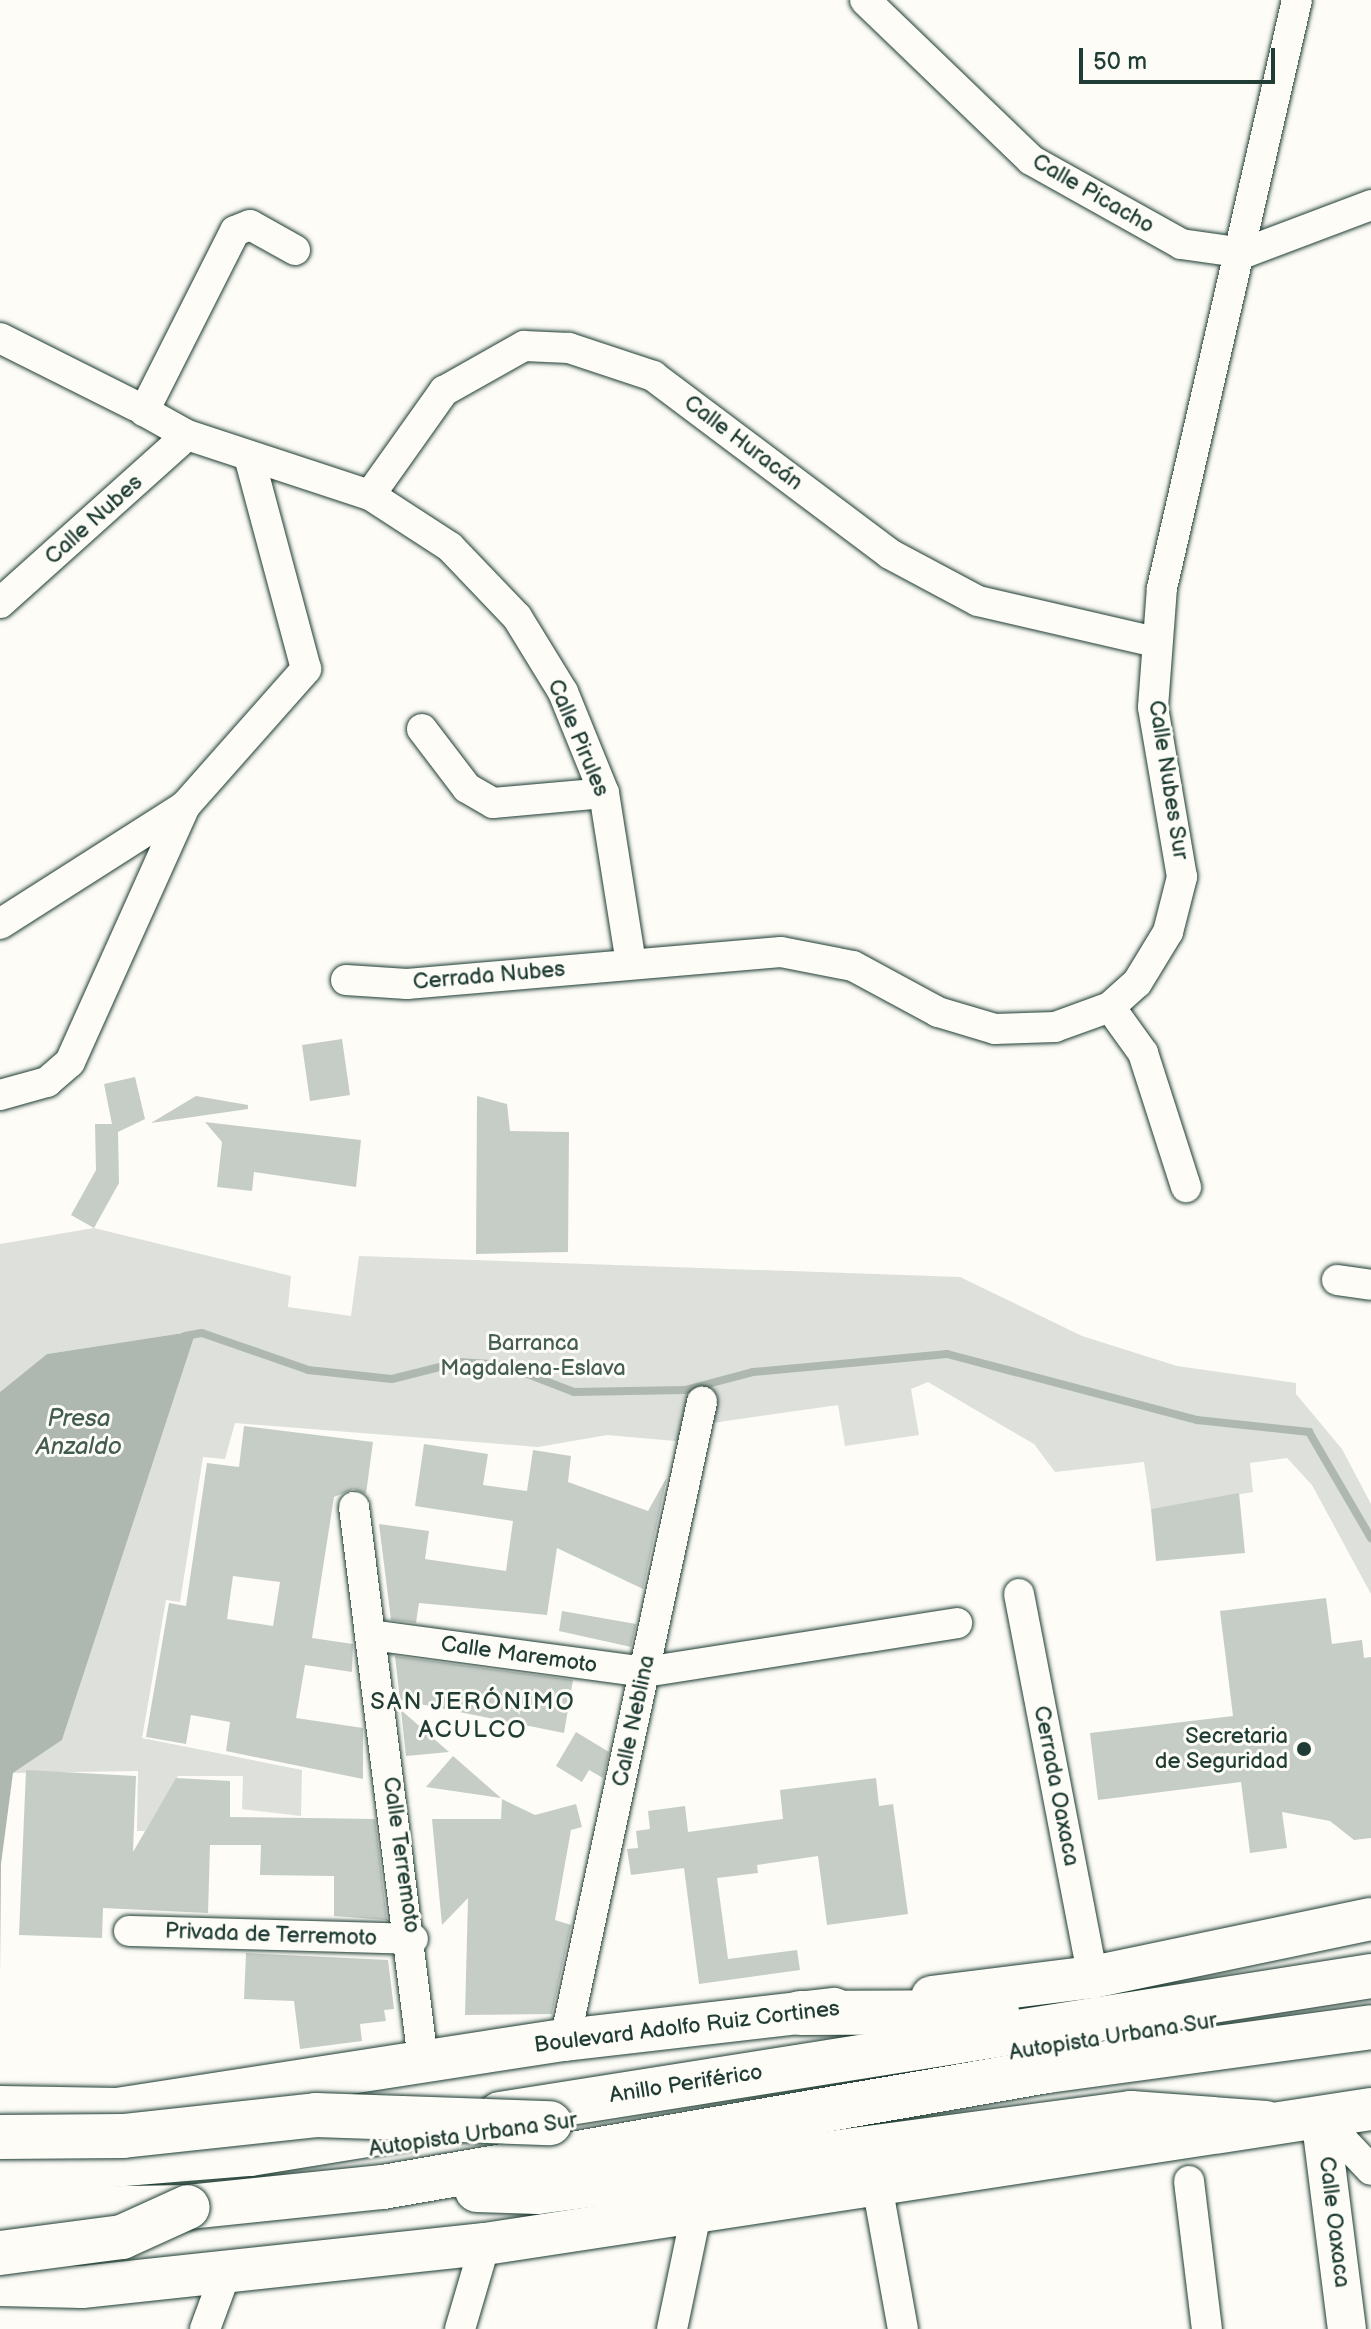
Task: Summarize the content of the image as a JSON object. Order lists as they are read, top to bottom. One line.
{"streets":{"highway":["Autopista Urbana Sur","Anillo Periférico"],"main road":["Boulevard Adolfo Ruiz Cortines"],"street":["Calle Picacho","Calle Huracán","Calle Nubes","Calle Pirules","Calle Nubes Sur","Cerrada Nubes","Calle Maremoto","Calle Neblina","Cerrada Oaxaca","Calle Terremoto","Privada de Terremoto","Calle Oaxaca"]},"crossings":[["Calle Picacho","Calle Nubes Sur"],["Calle Huracán","Calle Pirules"],["Calle Huracán","Calle Nubes Sur"],["Calle Nubes","Calle Pirules"],["Calle Pirules","Calle Nubes Sur"],["Calle Pirules","Cerrada Nubes"],["Calle Nubes Sur","Cerrada Nubes"],["Calle Maremoto","Calle Neblina"],["Calle Maremoto","Calle Terremoto"],["Calle Neblina","Boulevard Adolfo Ruiz Cortines"],["Cerrada Oaxaca","Boulevard Adolfo Ruiz Cortines"],["Calle Terremoto","Privada de Terremoto"],["Calle Terremoto","Boulevard Adolfo Ruiz Cortines"]],"districts":["SAN JERÓNIMO ACULCO"],"water":["Presa Anzaldo"],"parks":["Barranca Magdalena-Eslava"],"places":["Secretaria de Seguridad"],"scale_bar":"50 m"}
